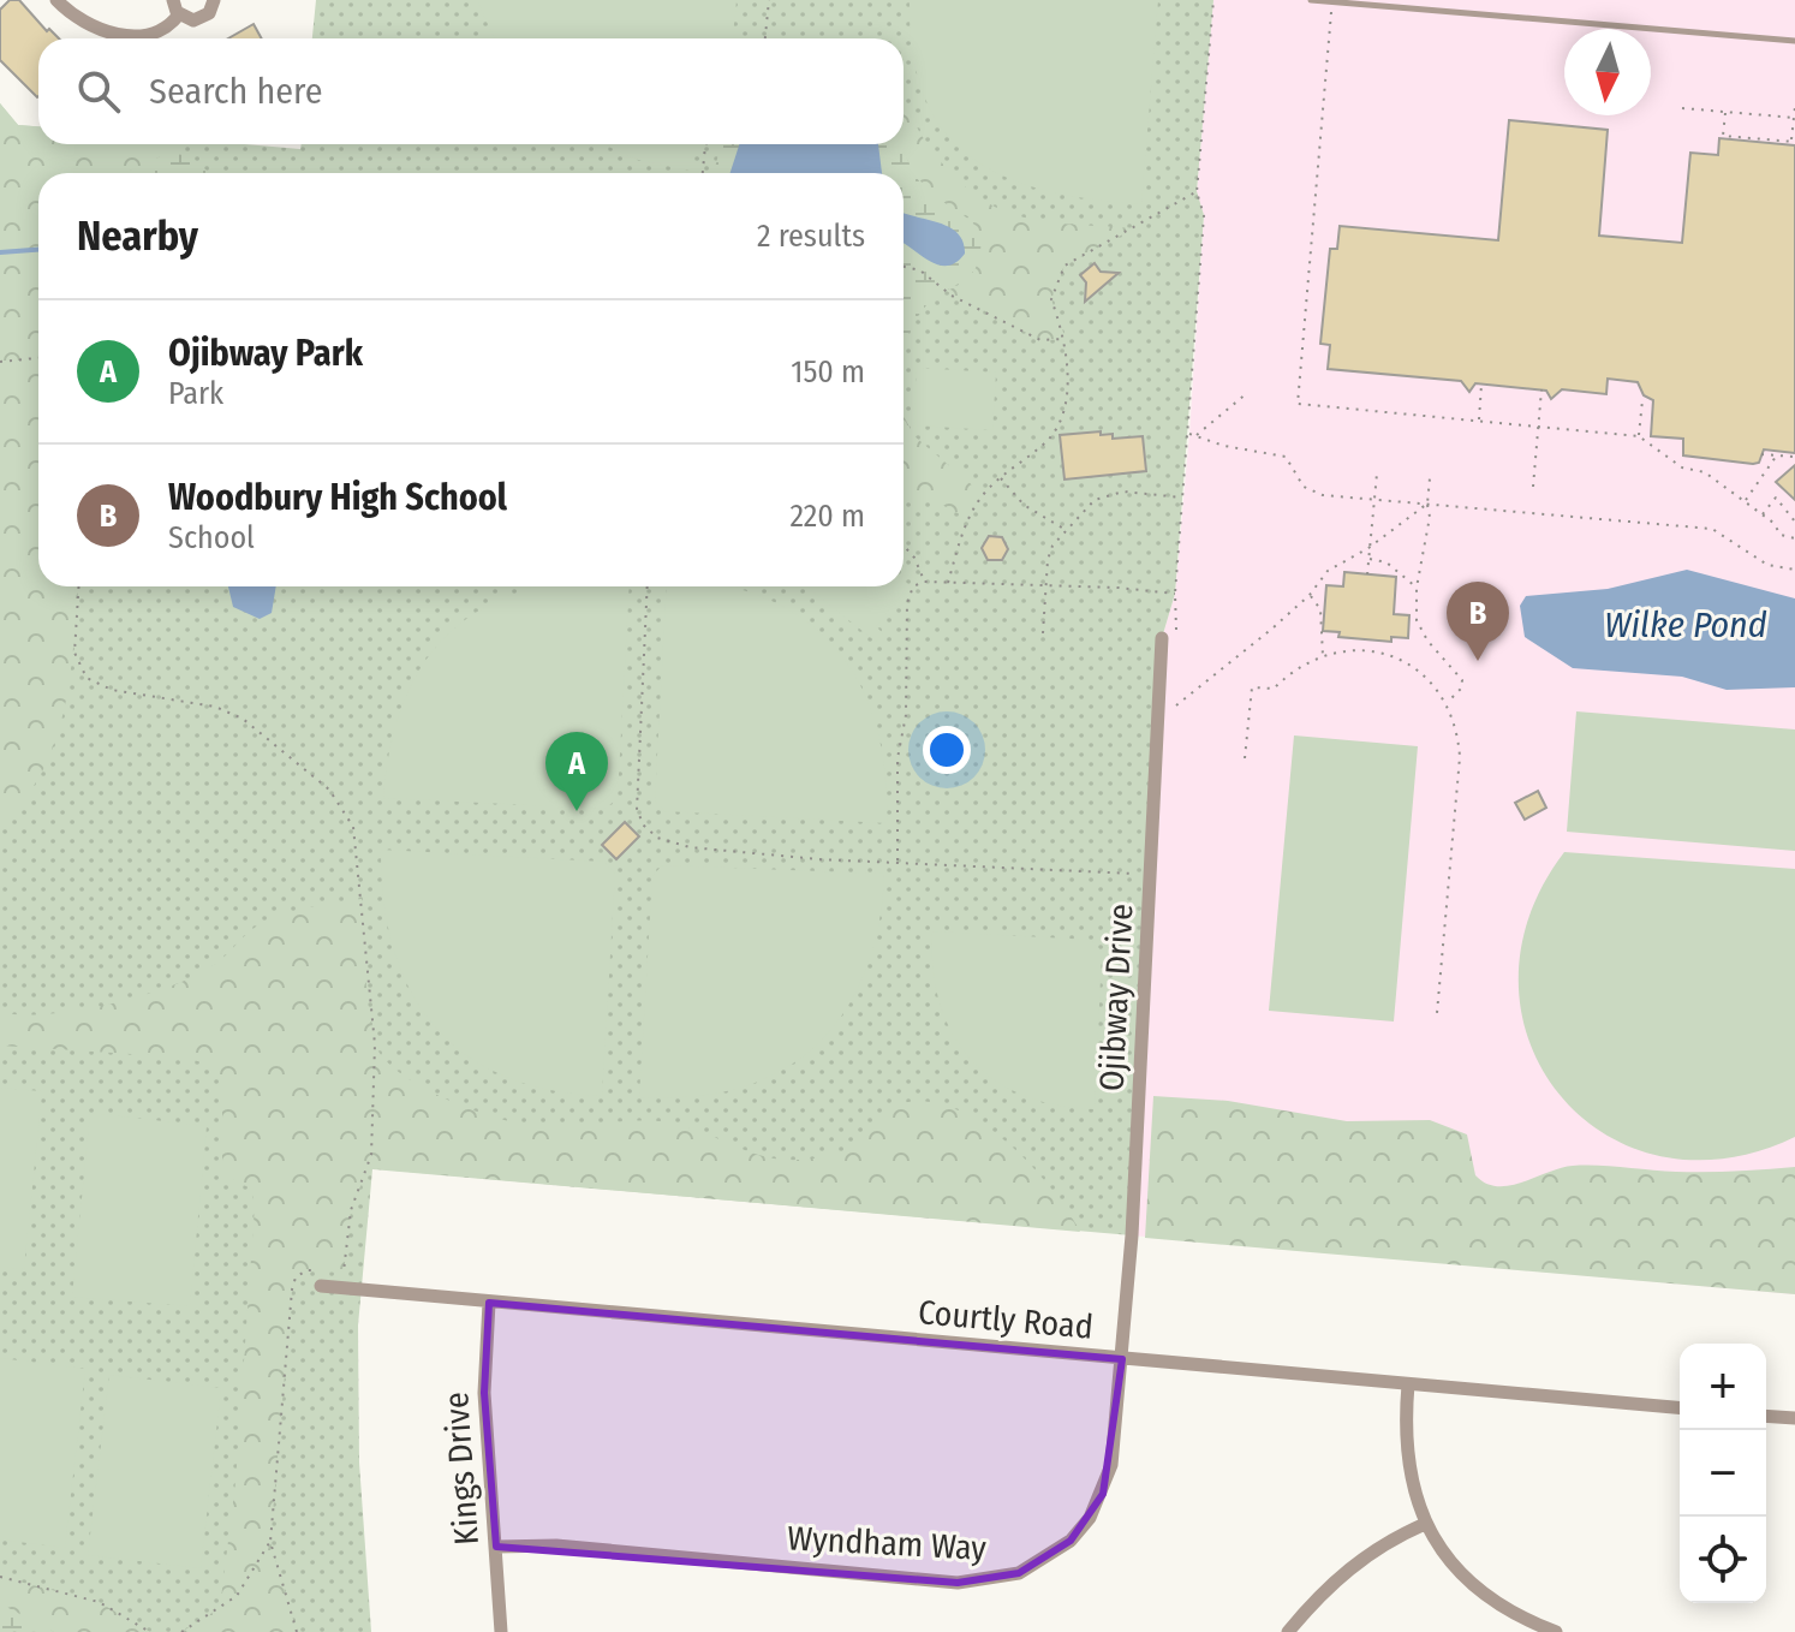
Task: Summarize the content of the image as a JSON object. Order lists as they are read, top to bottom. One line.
{"streets":{"street":["Ojibway Drive","Courtly Road","Kings Drive","Wyndham Way"]},"crossings":[["Ojibway Drive","Courtly Road"],["Ojibway Drive","Wyndham Way"],["Courtly Road","Kings Drive"],["Courtly Road","Wyndham Way"],["Kings Drive","Wyndham Way"]],"water":["Wilke Pond"],"north":"bottom","page":{"search":"Search here","heading":["Nearby","2 results"],"list":[{"mark":"A","name":"Ojibway Park","note":"Park","value":"150 m"},{"mark":"B","name":"Woodbury High School","note":"School","value":"220 m"}],"pins":["B","A"],"map_buttons":["+","−"]}}
